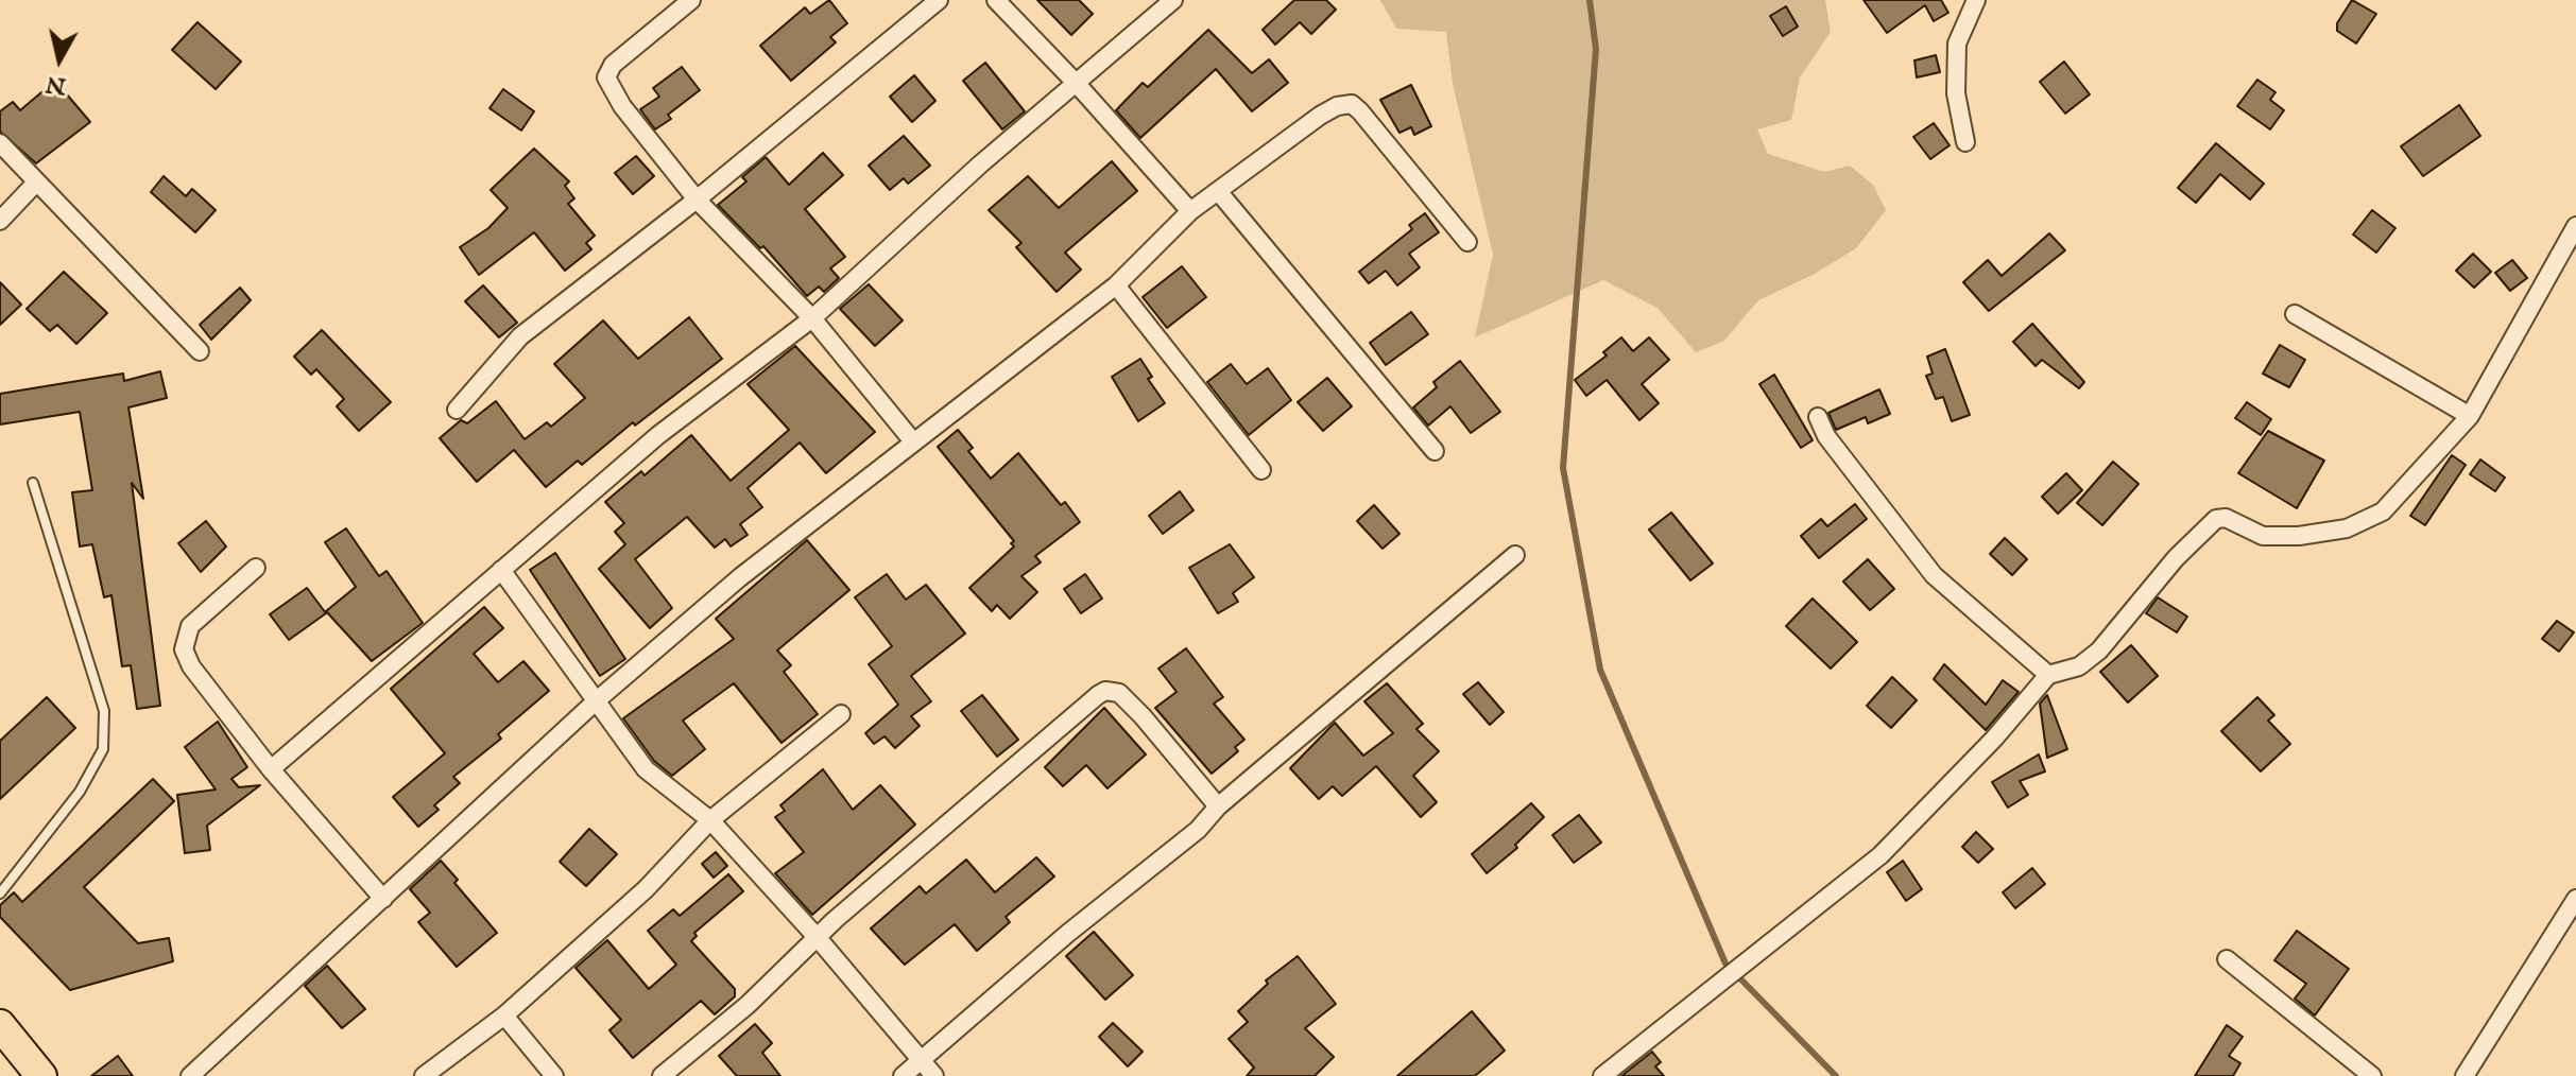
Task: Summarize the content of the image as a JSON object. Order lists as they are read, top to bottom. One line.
{"north":"bottom"}
